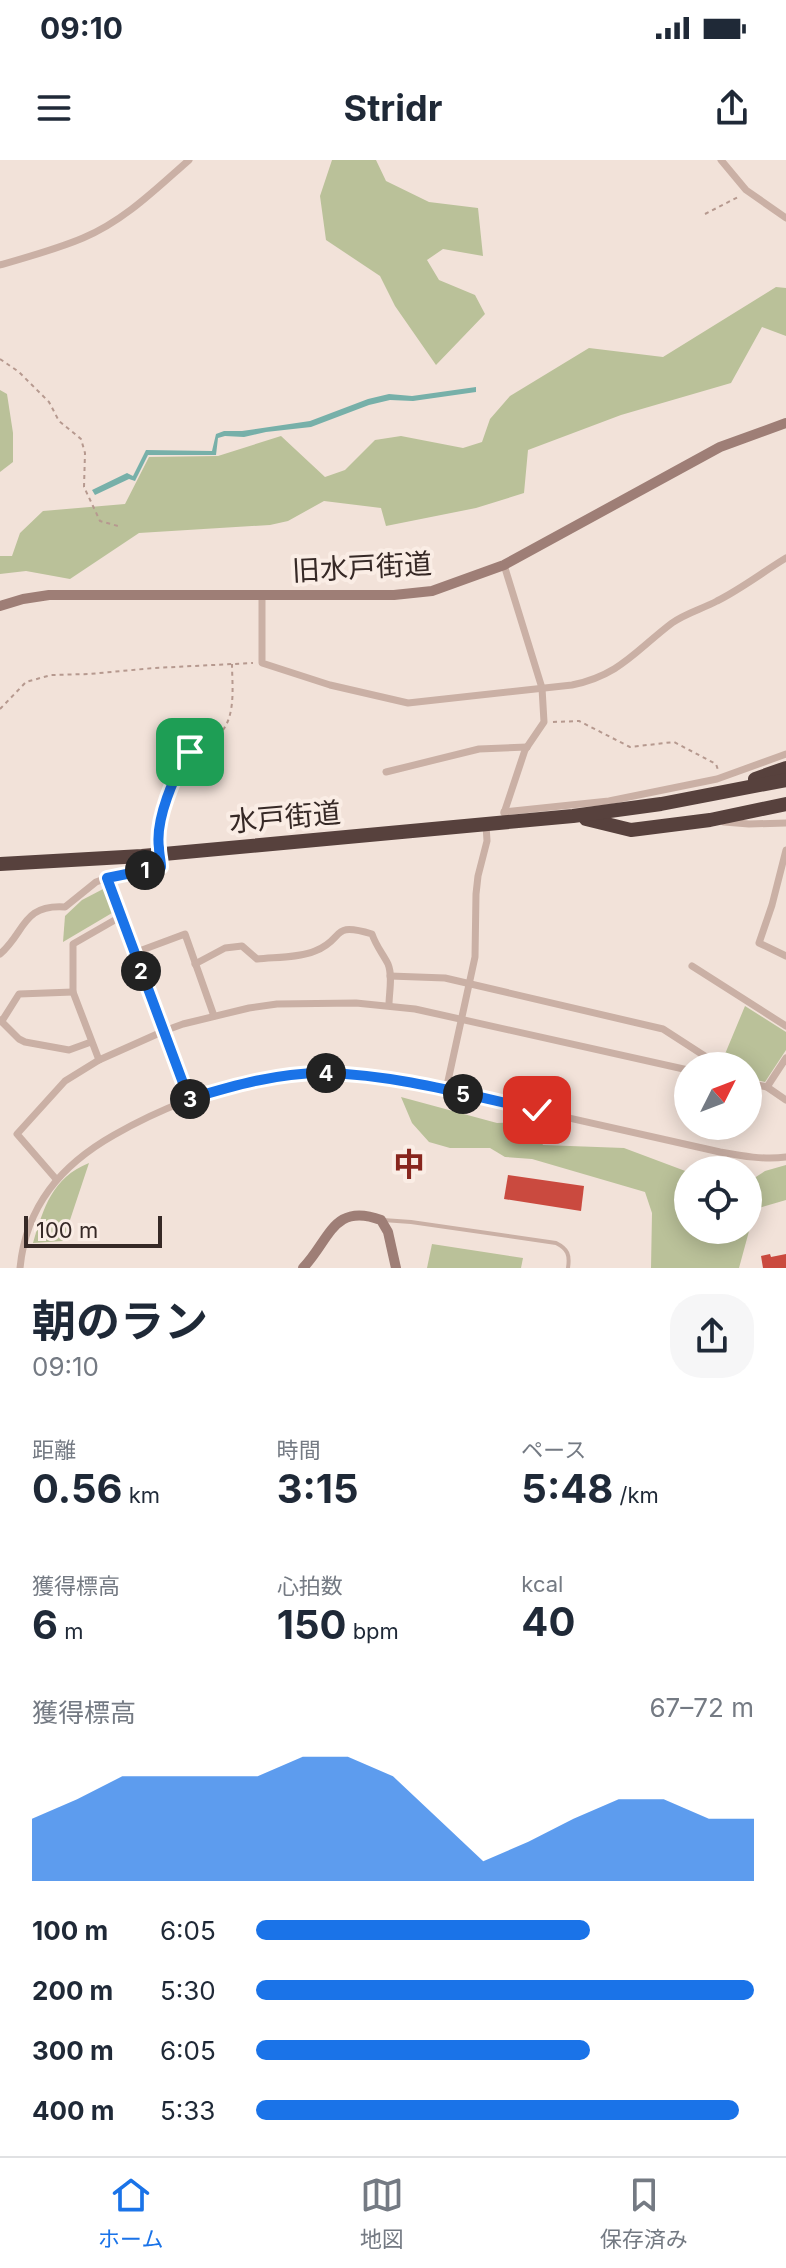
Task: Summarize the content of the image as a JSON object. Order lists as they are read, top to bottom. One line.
{"streets":{"highway":["水戸街道"],"street":["旧水戸街道"]},"districts":["中"],"scale_bar":"100 m","north":"top right","page":{"status":"09:10","header":"Stridr","pins":["1","2","4","5","3"],"scale":"100 m","heading":["朝のラン","09:10"],"stats":[["距離","0.56 km"],["時間","3:15"],["ペース","5:48 /km"],["獲得標高","6 m"],["心拍数","150 bpm"],["kcal","40"]],"chart":["獲得標高","67–72 m"],"list":[{"name":"100 m","note":"6:05"},{"name":"200 m","note":"5:30"},{"name":"300 m","note":"6:05"},{"name":"400 m","note":"5:33"}],"tabs":["ホーム","地図","保存済み"]}}
